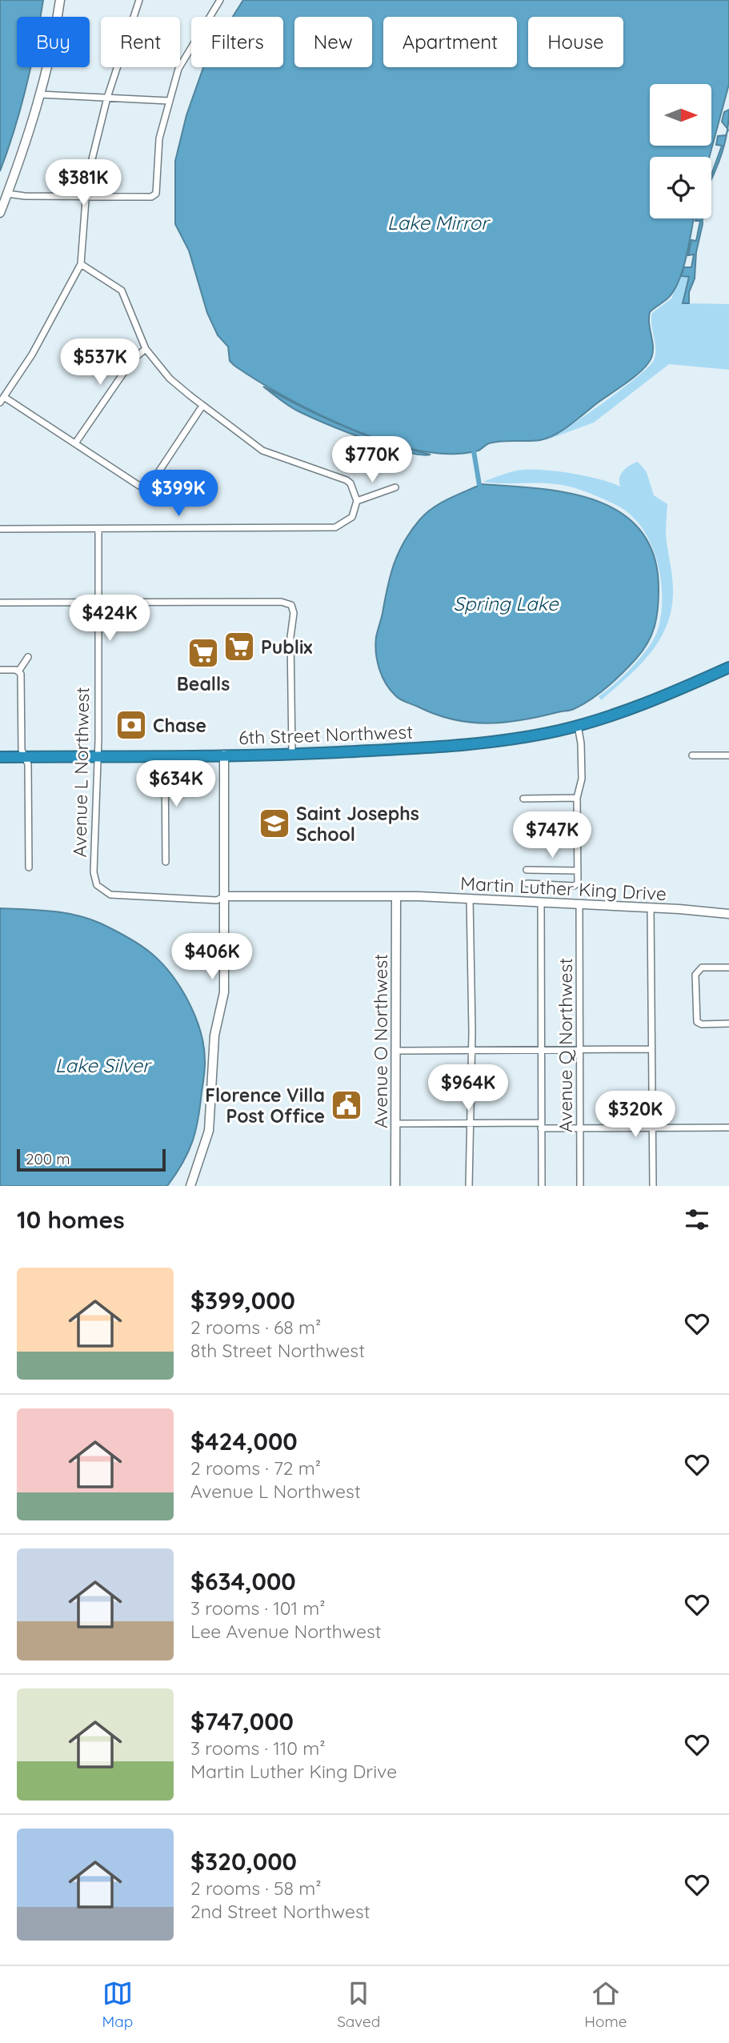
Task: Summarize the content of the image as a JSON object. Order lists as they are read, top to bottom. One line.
{"streets":{"highway":["6th Street Northwest"],"street":["Avenue L Northwest","Martin Luther King Drive","Avenue O Northwest","Avenue Q Northwest"]},"crossings":[["6th Street Northwest","Avenue L Northwest"],["Avenue L Northwest","Martin Luther King Drive"],["Martin Luther King Drive","Avenue O Northwest"],["Martin Luther King Drive","Avenue Q Northwest"]],"water":["Lake Mirror","Spring Lake","Lake Silver"],"places":{"supermarket":["Publix","Bealls"],"bank":["Chase"],"school or university":["Saint Josephs School"],"public building":["Florence Villa Post Office"]},"scale_bar":"200 m","north":"right","page":{"chip":["Buy","Rent","Filters","New","Apartment","House"],"price":["$381K","$537K","$770K","$399K","$424K","$634K","$747K","$406K","$964K","$320K"],"scale":"200 m","heading":"10 homes","list":[{"name":"$399,000","note":"2 rooms · 68 m² · 8th Street Northwest"},{"name":"$424,000","note":"2 rooms · 72 m² · Avenue L Northwest"},{"name":"$634,000","note":"3 rooms · 101 m² · Lee Avenue Northwest"},{"name":"$747,000","note":"3 rooms · 110 m² · Martin Luther King Drive"},{"name":"$320,000","note":"2 rooms · 58 m² · 2nd Street Northwest"}],"tabs":["Map","Saved","Home"]}}
